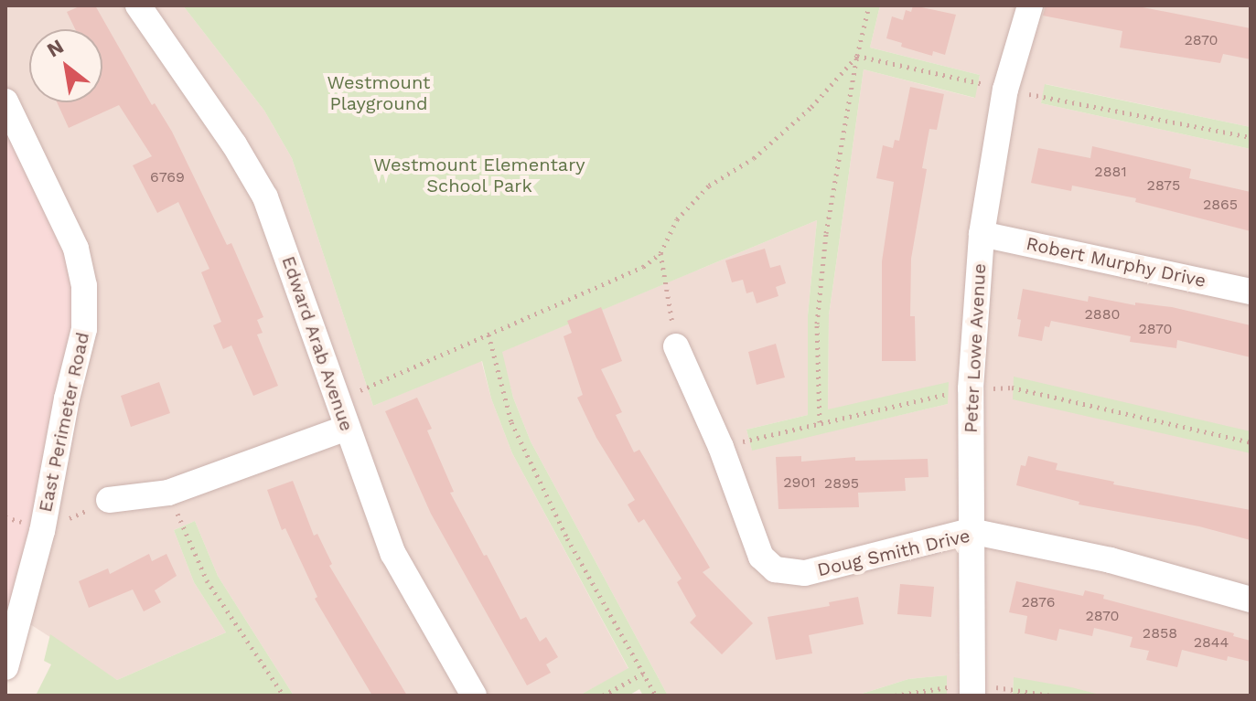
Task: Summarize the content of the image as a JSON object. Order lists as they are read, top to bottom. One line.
{"streets":{"street":["Robert Murphy Drive","Edward Arab Avenue","Peter Lowe Avenue","East Perimeter Road","Doug Smith Drive"]},"crossings":[["Robert Murphy Drive","Peter Lowe Avenue"],["Peter Lowe Avenue","Doug Smith Drive"]],"parks":["Westmount Playground","Westmount Elementary School Park"],"house_numbers":["2870","2881","6769","2875","2865","2880","2870","2901","2895","2876","2870","2858","2844"],"north":"top left"}
